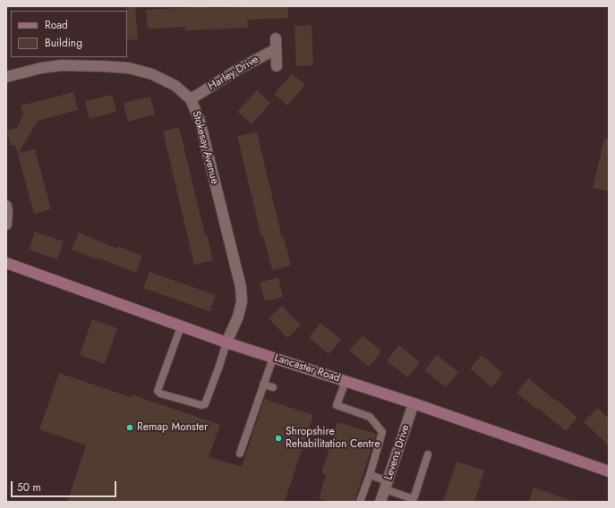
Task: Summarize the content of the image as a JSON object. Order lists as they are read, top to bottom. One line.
{"streets":{"street":["Harley Drive","Stokesay Avenue","Lancaster Road","Levens Drive"]},"crossings":[["Harley Drive","Stokesay Avenue"],["Stokesay Avenue","Lancaster Road"],["Lancaster Road","Levens Drive"]],"places":["Remap Monster","Shropshire Rehabilitation Centre"],"legend":["Road","Building"],"scale_bar":"50 m"}
